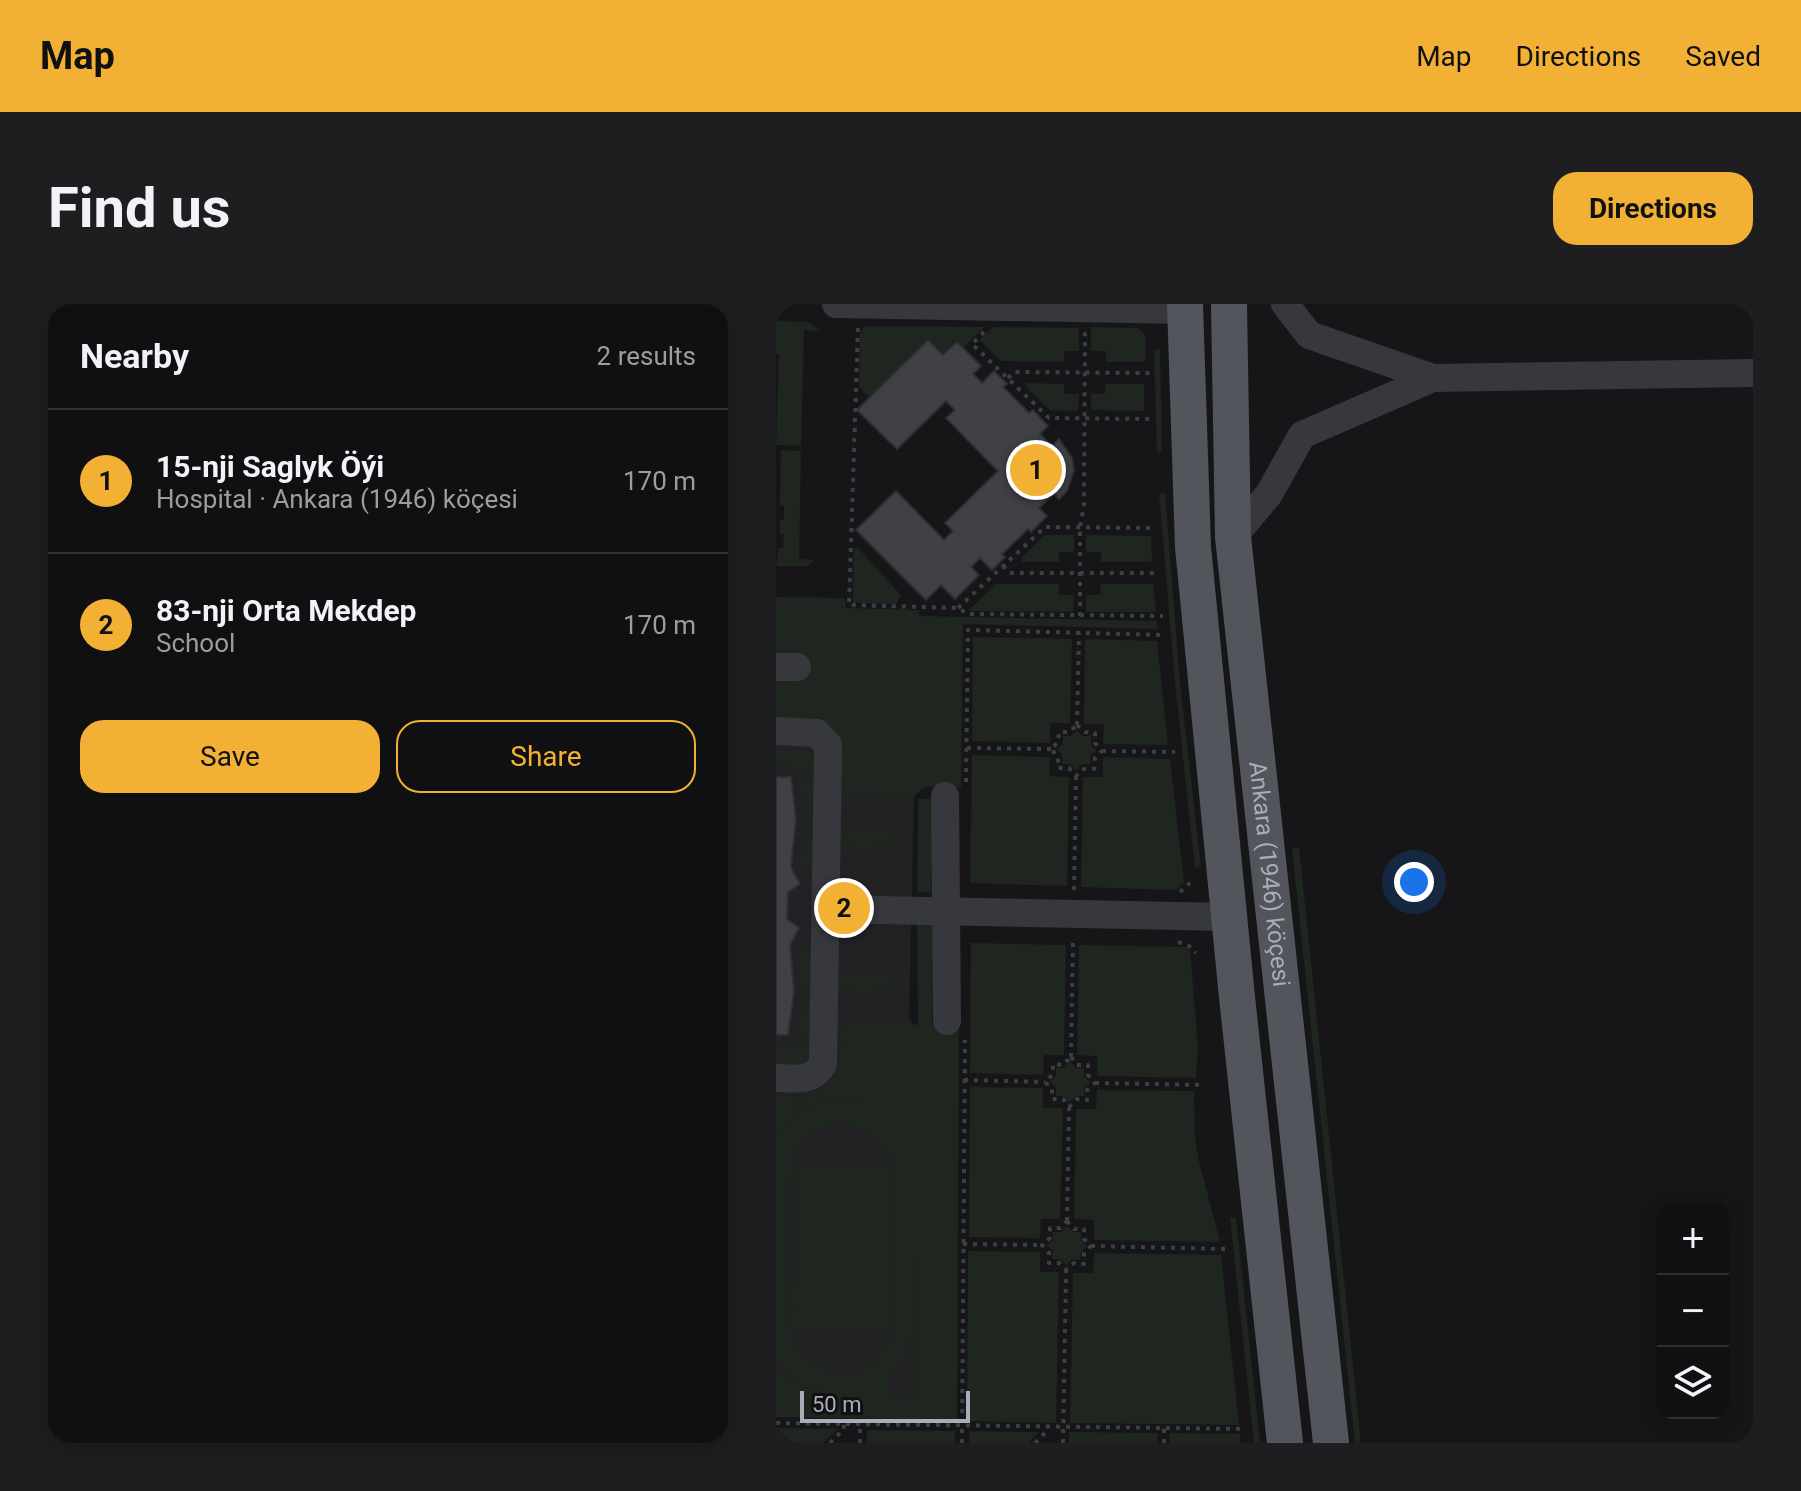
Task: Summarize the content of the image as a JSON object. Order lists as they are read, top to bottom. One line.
{"streets":{"main road":["Ankara (1946) köçesi"]},"scale_bar":"50 m","page":{"header":"Map","nav":["Map","Directions","Saved"],"buttons":["Directions",["Save","Share"]],"title":"Find us","heading":["Nearby","2 results"],"list":[{"mark":"1","name":"15-nji Saglyk Öýi","note":"Hospital · Ankara (1946) köçesi","value":"170 m"},{"mark":"2","name":"83-nji Orta Mekdep","note":"School","value":"170 m"}],"pins":["1","2"],"map_buttons":["+","−"],"scale":"50 m"}}
